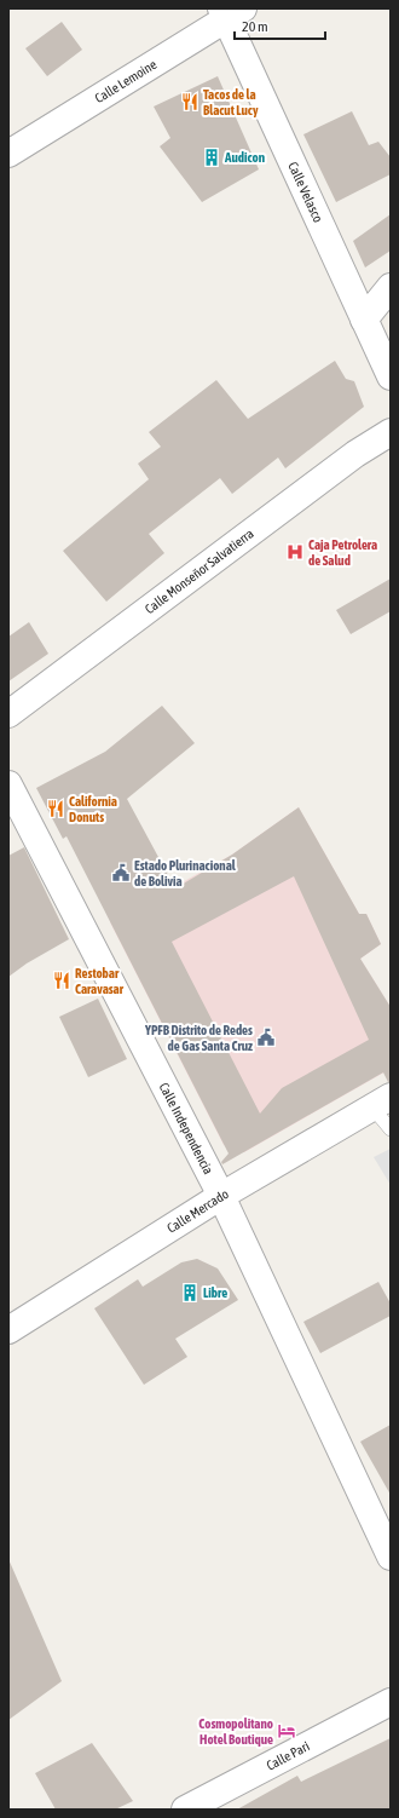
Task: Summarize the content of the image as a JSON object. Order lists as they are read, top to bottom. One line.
{"streets":{"street":["Calle Lemoine","Calle Velasco","Calle Monseñor Salvatierra","Calle Independencia","Calle Mercado","Calle Pari"]},"crossings":[["Calle Lemoine","Calle Velasco"],["Calle Independencia","Calle Mercado"]],"places":{"restaurant":["Tacos de la Blacut Lucy","California Donuts","Restobar Caravasar"],"building":["Audicon","Libre"],"hospital":["Caja Petrolera de Salud"],"public building":["Estado Plurinacional de Bolivia","YPFB Distrito de Redes de Gas Santa Cruz"],"hotel":["Cosmopolitano Hotel Boutique"]},"scale_bar":"20 m"}
